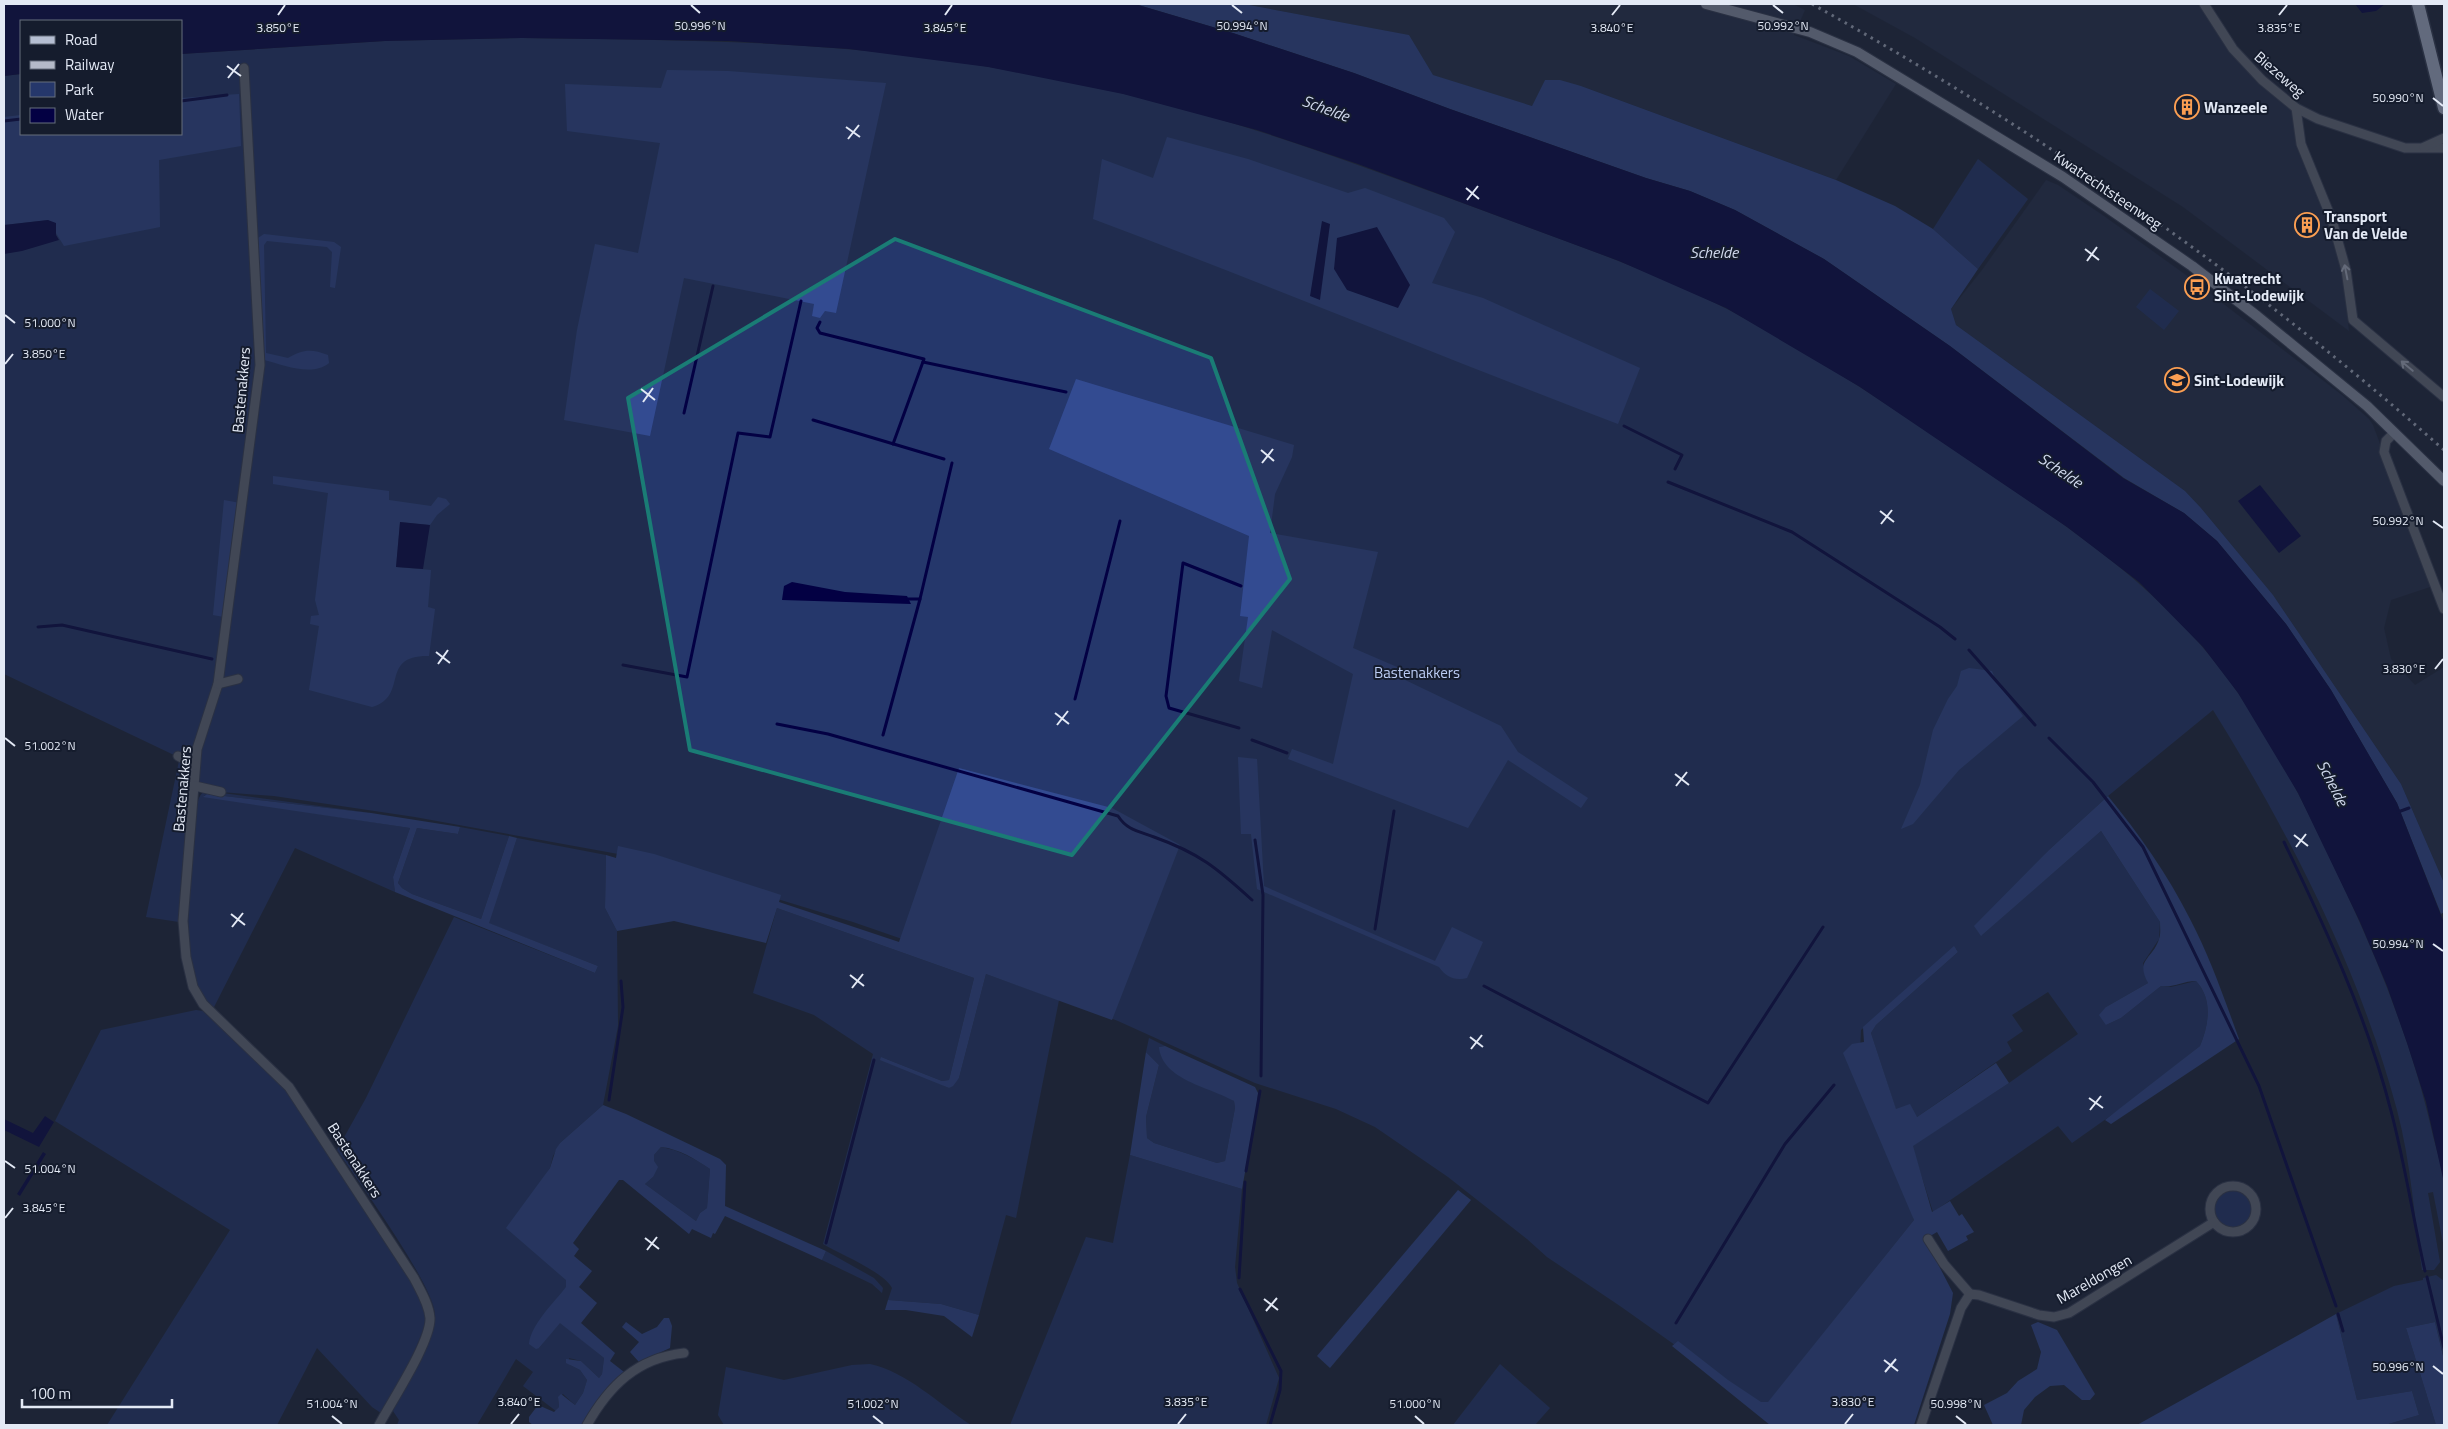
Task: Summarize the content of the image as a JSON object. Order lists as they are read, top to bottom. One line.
{"streets":{"street":["Biezeweg","Kwatrechtsteenweg","Bastenakkers","Mareldongen"]},"water":["Schelde"],"parks":["Bastenakkers"],"places":{"building":["Wanzeele","Transport Van de Velde"],"bus stop":["Kwatrecht Sint-Lodewijk"],"school or university":["Sint-Lodewijk"]},"legend":["Road","Railway","Park","Water"],"scale_bar":"100 m","coordinates":["50.994°N","50.996°N","50.992°N","3.845°E","3.850°E","3.840°E","3.835°E","50.990°N","51.000°N","3.830°E","51.002°N","51.004°N","50.998°N"]}
